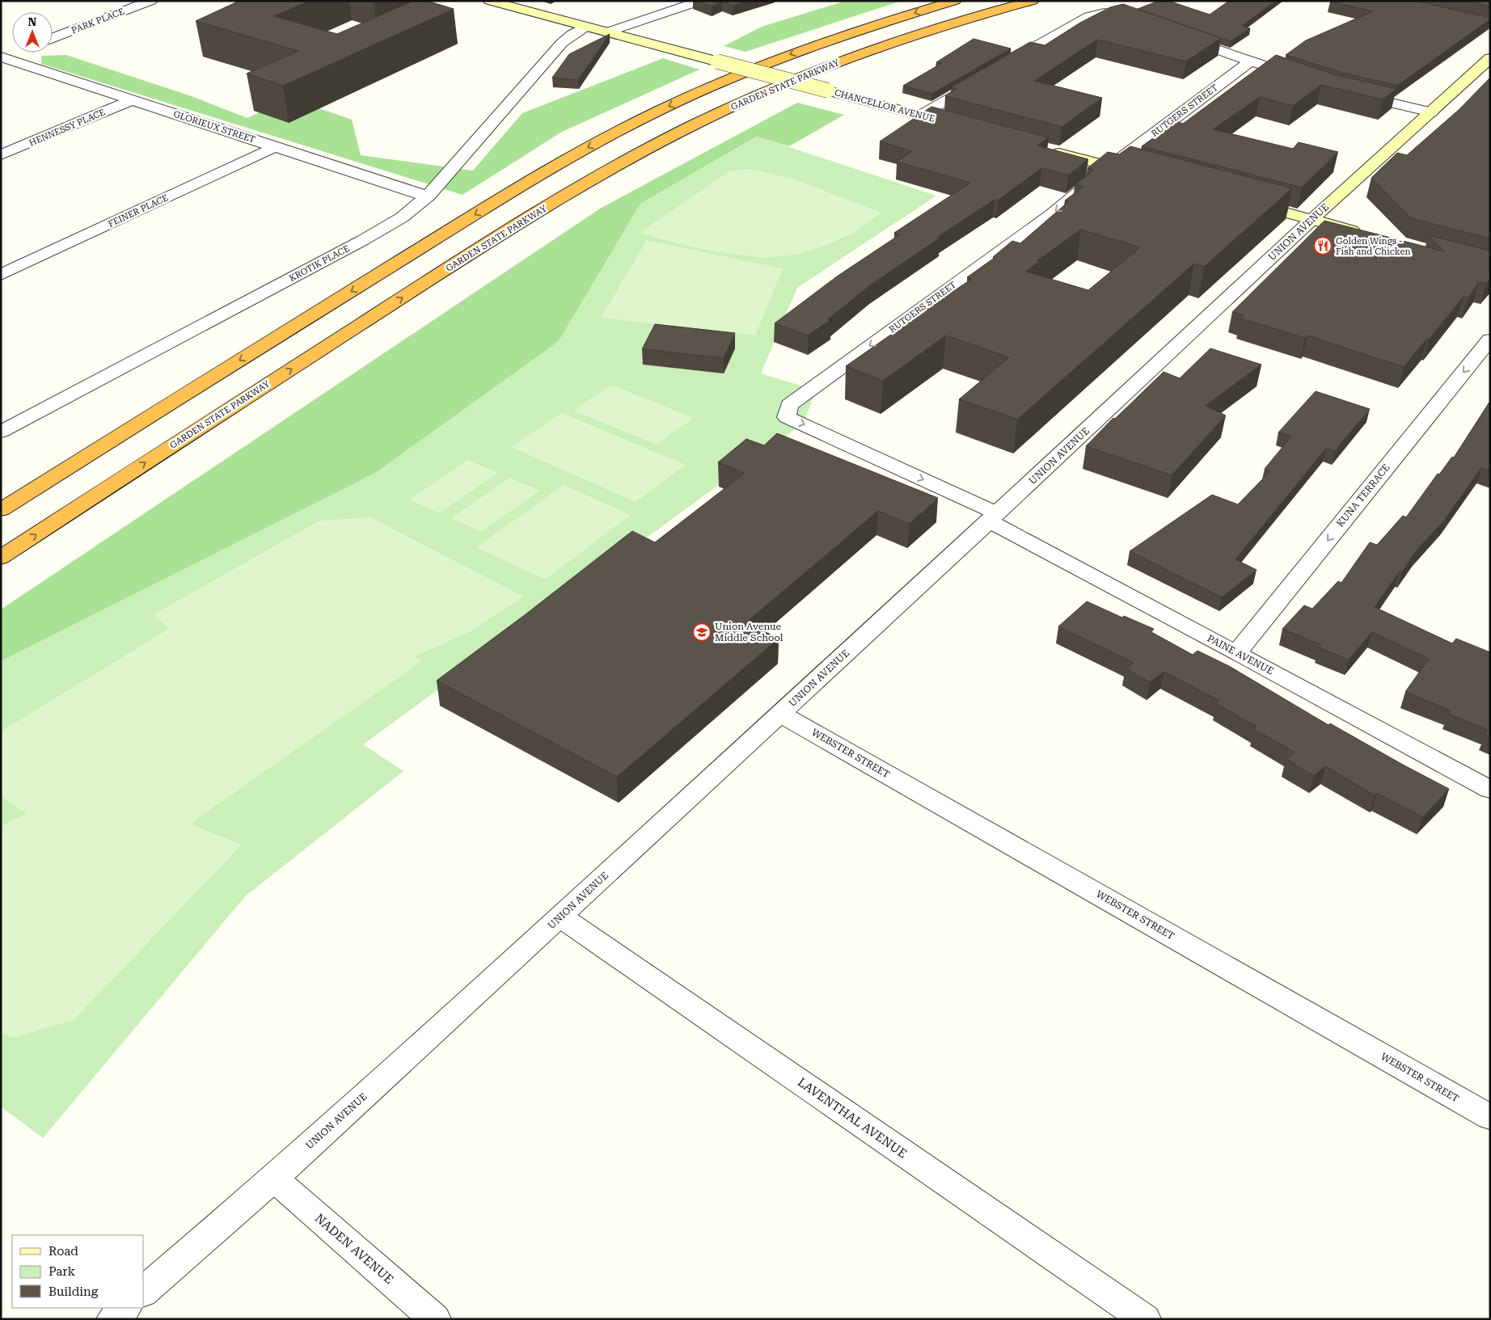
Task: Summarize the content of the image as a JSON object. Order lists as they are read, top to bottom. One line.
{"streets":{"highway":["GARDEN STATE PARKWAY"],"main road":["CHANCELLOR AVENUE","UNION AVENUE"],"street":["PARK PLACE","RUTGERS STREET","GLORIEUX STREET","HENNESSY PLACE","FEINER PLACE","KROTIK PLACE","KUNA TERRACE","PAINE AVENUE","WEBSTER STREET","LAVENTHAL AVENUE","NADEN AVENUE"]},"crossings":[["CHANCELLOR AVENUE","KROTIK PLACE"],["RUTGERS STREET","UNION AVENUE"],["RUTGERS STREET","PAINE AVENUE"],["GLORIEUX STREET","HENNESSY PLACE"],["GLORIEUX STREET","FEINER PLACE"],["GLORIEUX STREET","KROTIK PLACE"],["UNION AVENUE","PAINE AVENUE"],["UNION AVENUE","WEBSTER STREET"],["UNION AVENUE","LAVENTHAL AVENUE"],["UNION AVENUE","NADEN AVENUE"],["KUNA TERRACE","PAINE AVENUE"]],"one_way":["KUNA TERRACE"],"places":{"restaurant":["Golden Wings - Fish and Chicken"],"school or university":["Union Avenue Middle School"]},"legend":["Road","Park","Building"],"north":"top"}
